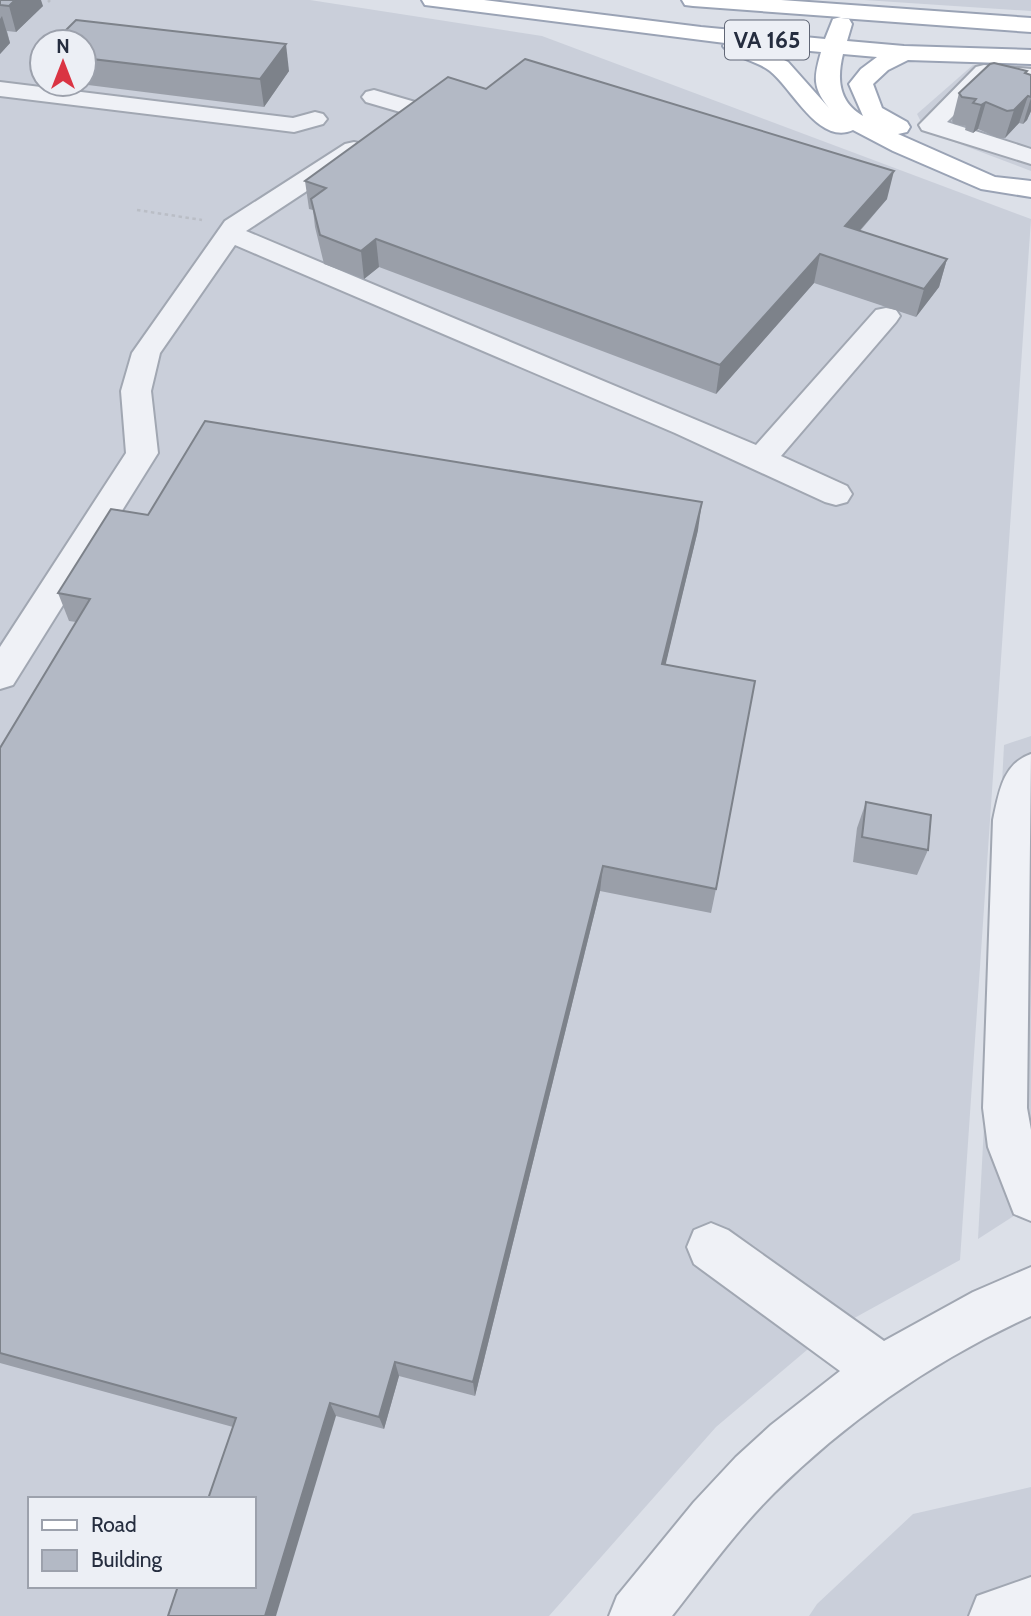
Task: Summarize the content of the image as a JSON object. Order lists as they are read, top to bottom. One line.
{"streets":{"main road":["VA 165"]},"legend":["Road","Building"],"north":"top"}
